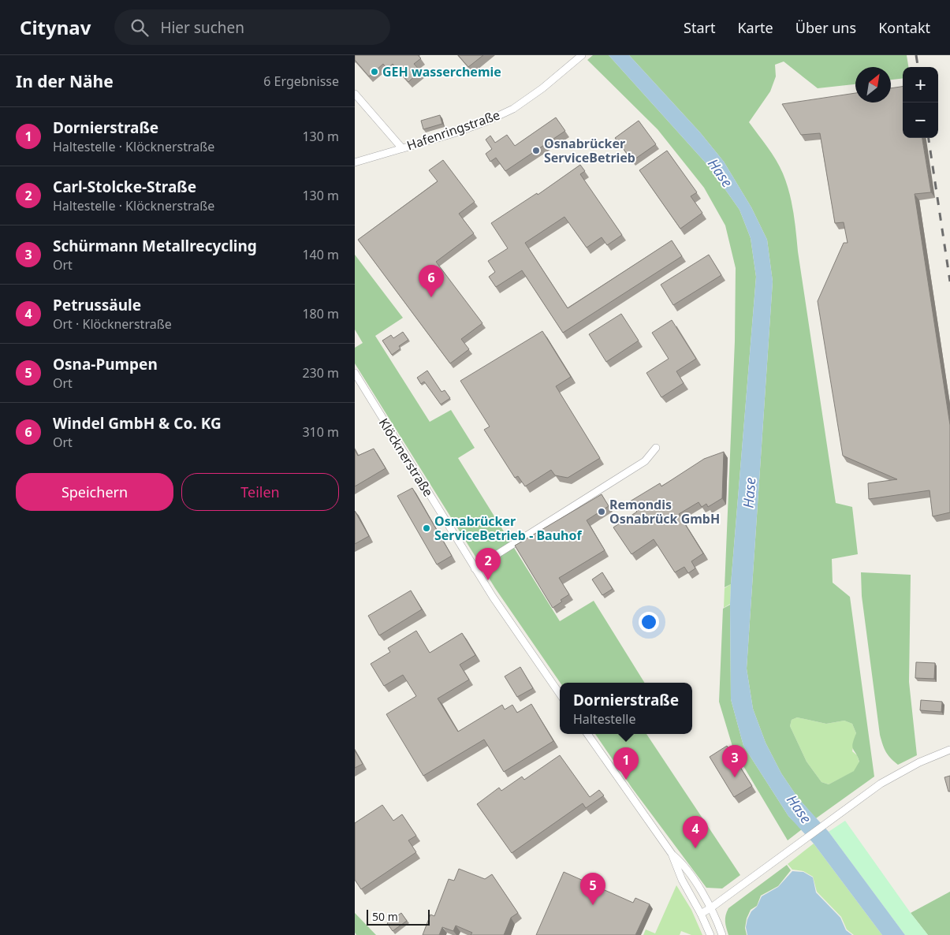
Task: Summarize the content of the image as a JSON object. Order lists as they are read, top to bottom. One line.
{"streets":{"street":["Hafenringstraße","Klöcknerstraße"]},"water":["Hase"],"places":["GEH wasserchemie","Osnabrücker ServiceBetrieb","Remondis Osnabrück GmbH","Osnabrücker ServiceBetrieb - Bauhof"],"scale_bar":"50 m","north":"top right","page":{"header":"Citynav","search":"Hier suchen","nav":["Start","Karte","Über uns","Kontakt"],"heading":["In der Nähe","6 Ergebnisse"],"map_buttons":["+","−"],"list":[{"mark":"1","name":"Dornierstraße","note":"Haltestelle · Klöcknerstraße","value":"130 m"},{"mark":"2","name":"Carl-Stolcke-Straße","note":"Haltestelle · Klöcknerstraße","value":"130 m"},{"mark":"3","name":"Schürmann Metallrecycling","note":"Ort","value":"140 m"},{"mark":"4","name":"Petrussäule","note":"Ort · Klöcknerstraße","value":"180 m"},{"mark":"5","name":"Osna-Pumpen","note":"Ort","value":"230 m"},{"mark":"6","name":"Windel GmbH & Co. KG","note":"Ort","value":"310 m"}],"pins":["6","2","3","1","4","5"],"buttons":["Speichern","Teilen"],"popup":["Dornierstraße","Haltestelle"],"scale":"50 m"}}
